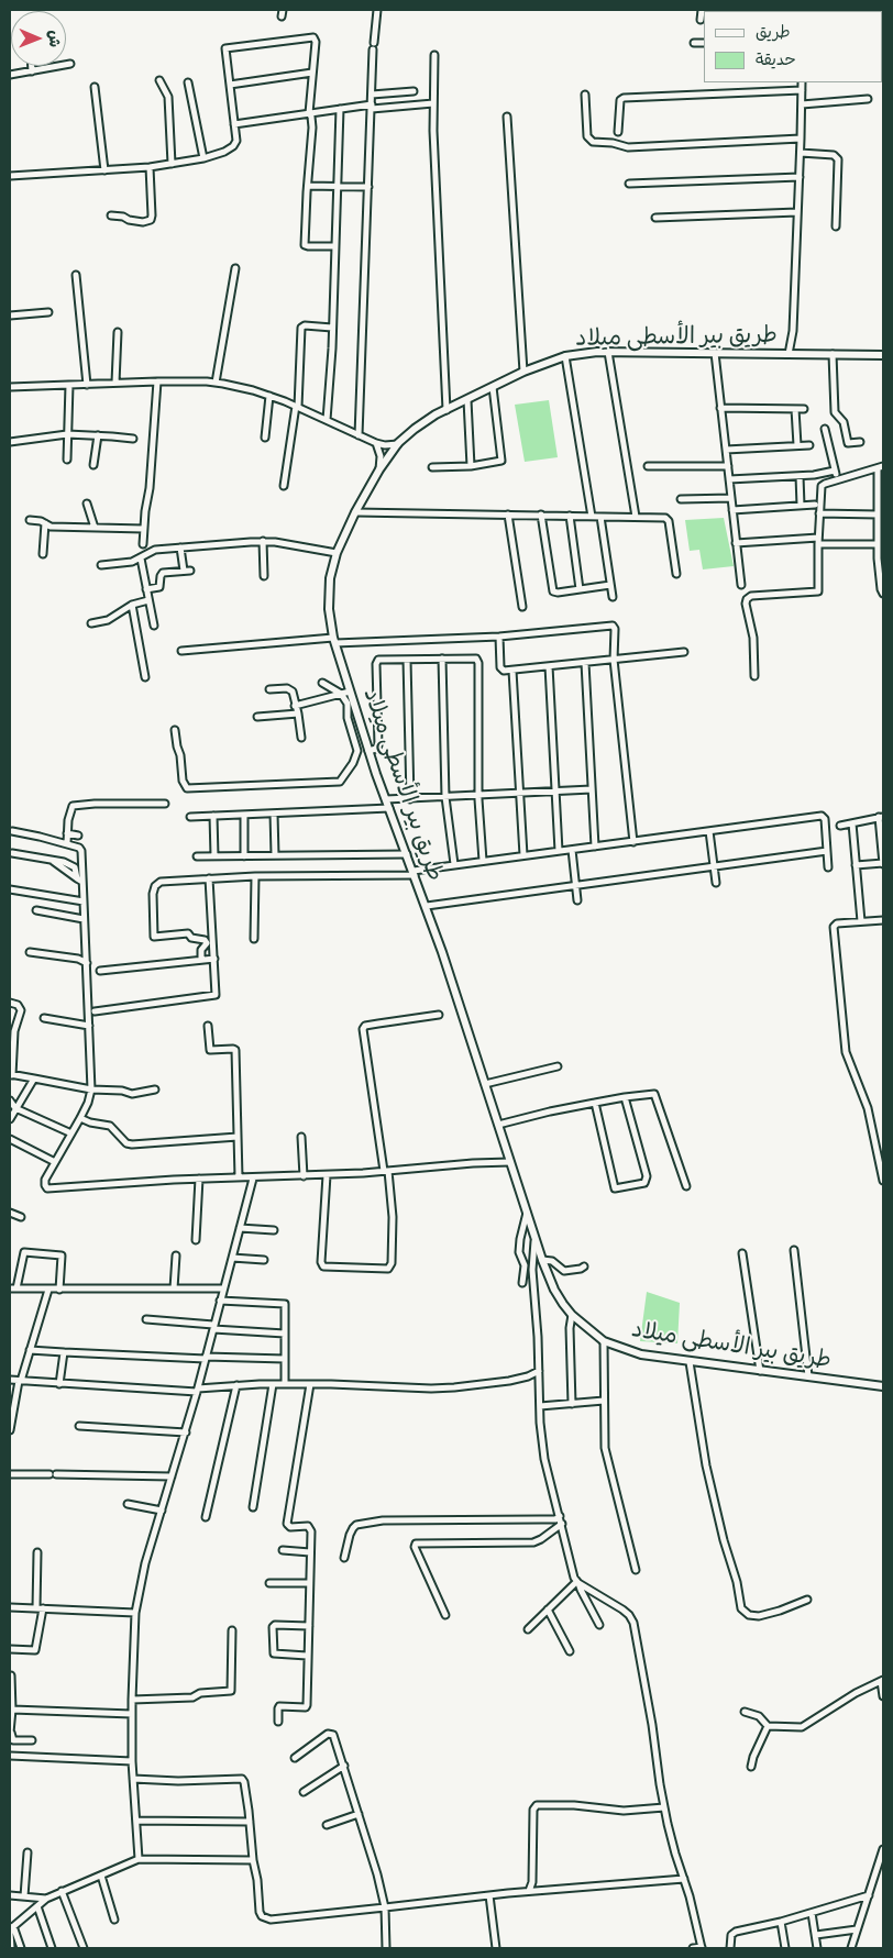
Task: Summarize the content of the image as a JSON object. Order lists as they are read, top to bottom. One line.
{"streets":{"main road":["طريق بير الأسطى ميلاد"]},"legend":["طريق","حديقة"],"north":"right"}
